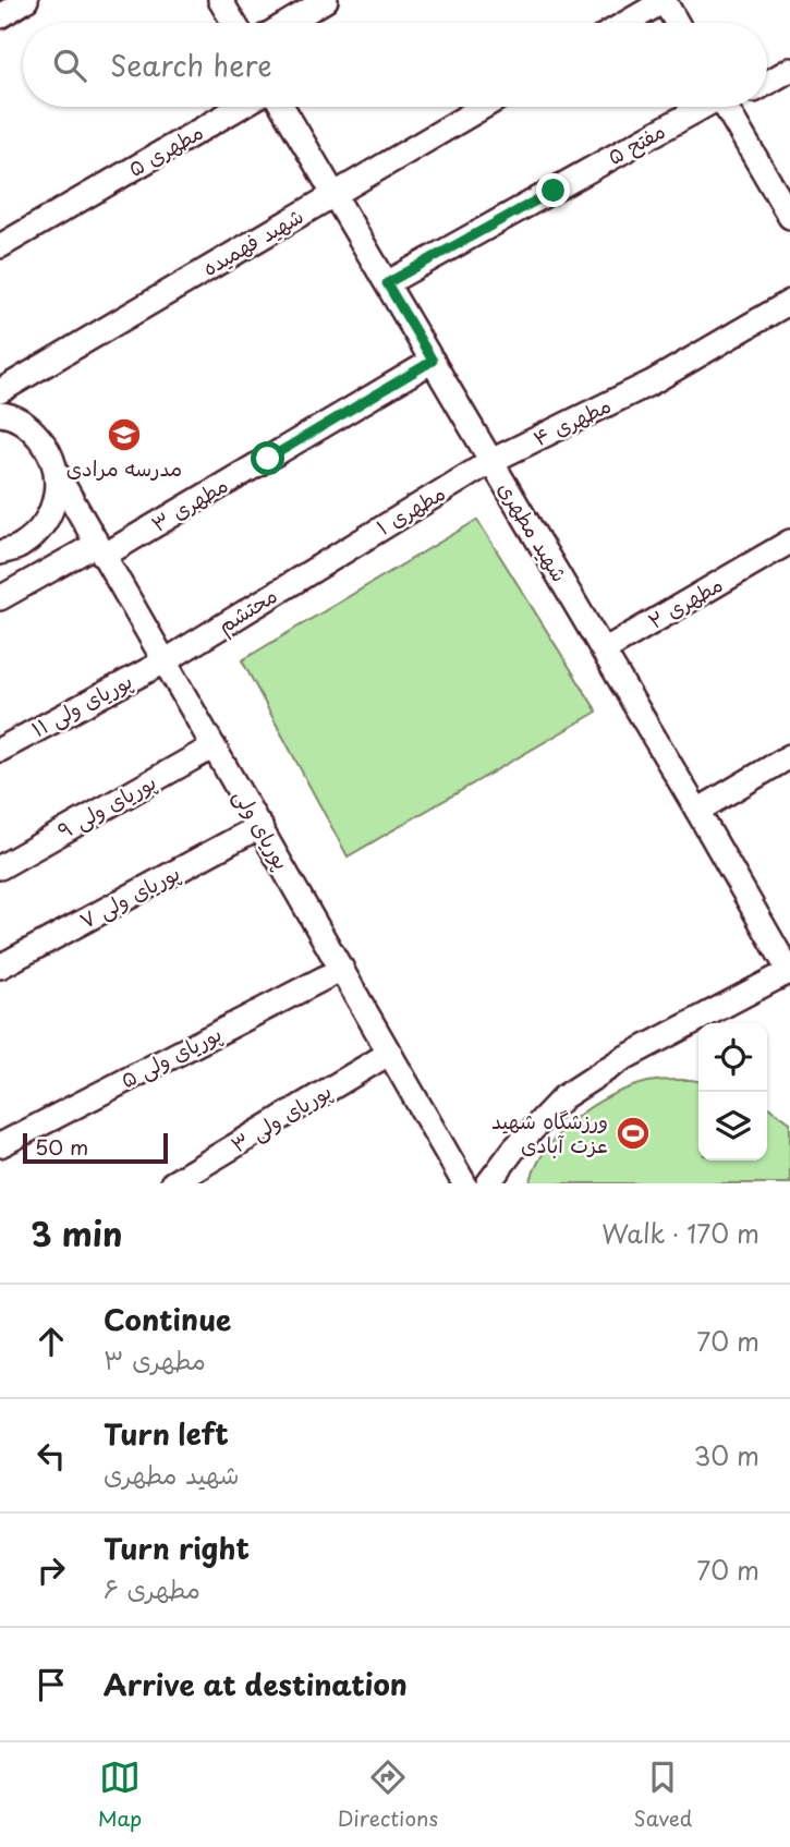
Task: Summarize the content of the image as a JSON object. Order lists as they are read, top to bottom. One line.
{"streets":{"street":["مفتح ۵","مطهری ۵","شهید فهمیده","مطهری ۴","مطهری ۳","مطهری ۱","شهید مطهری","مطهری ۲","محتشم","پوریای ولی ۱۱","پوریای ولی ۹","پوریای ولی","پوریای ولی ۷","پوریای ولی ۵","پوریای ولی ۳"]},"crossings":[["مفتح ۵","شهید مطهری"],["شهید فهمیده","شهید مطهری"],["شهید فهمیده","پوریای ولی"],["مطهری ۴","مطهری ۱"],["مطهری ۴","شهید مطهری"],["مطهری ۳","شهید مطهری"],["مطهری ۳","پوریای ولی"],["مطهری ۱","شهید مطهری"],["مطهری ۱","محتشم"],["شهید مطهری","مطهری ۲"],["محتشم","پوریای ولی ۱۱"],["محتشم","پوریای ولی"],["پوریای ولی ۱۱","پوریای ولی"],["پوریای ولی ۹","پوریای ولی"],["پوریای ولی","پوریای ولی ۷"],["پوریای ولی","پوریای ولی ۵"],["پوریای ولی","پوریای ولی ۳"]],"places":{"school or university":["مدرسه مرادی"],"sports":["ورزشگاه شهید عزت آبادی"]},"scale_bar":"50 m","page":{"search":"Search here","scale":"50 m","heading":["3 min","Walk · 170 m"],"list":[["Continue","مطهری ۳","70 m"],["Turn left","شهید مطهری","30 m"],["Turn right","مطهری ۶","70 m"],"Arrive at destination"],"nav":["Map","Directions","Saved"]}}
